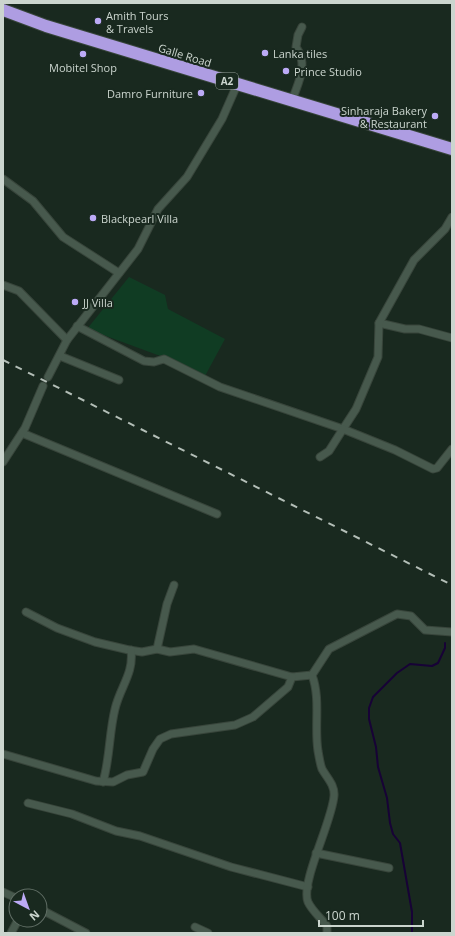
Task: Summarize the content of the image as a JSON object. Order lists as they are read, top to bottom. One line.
{"streets":{"highway":["Galle Road","A2"]},"places":["Amith Tours & Travels","Lanka tiles","Mobitel Shop","Prince Studio","Damro Furniture","Sinharaja Bakery & Restaurant","Blackpearl Villa","JJ Villa"],"scale_bar":"100 m","north":"bottom right"}
